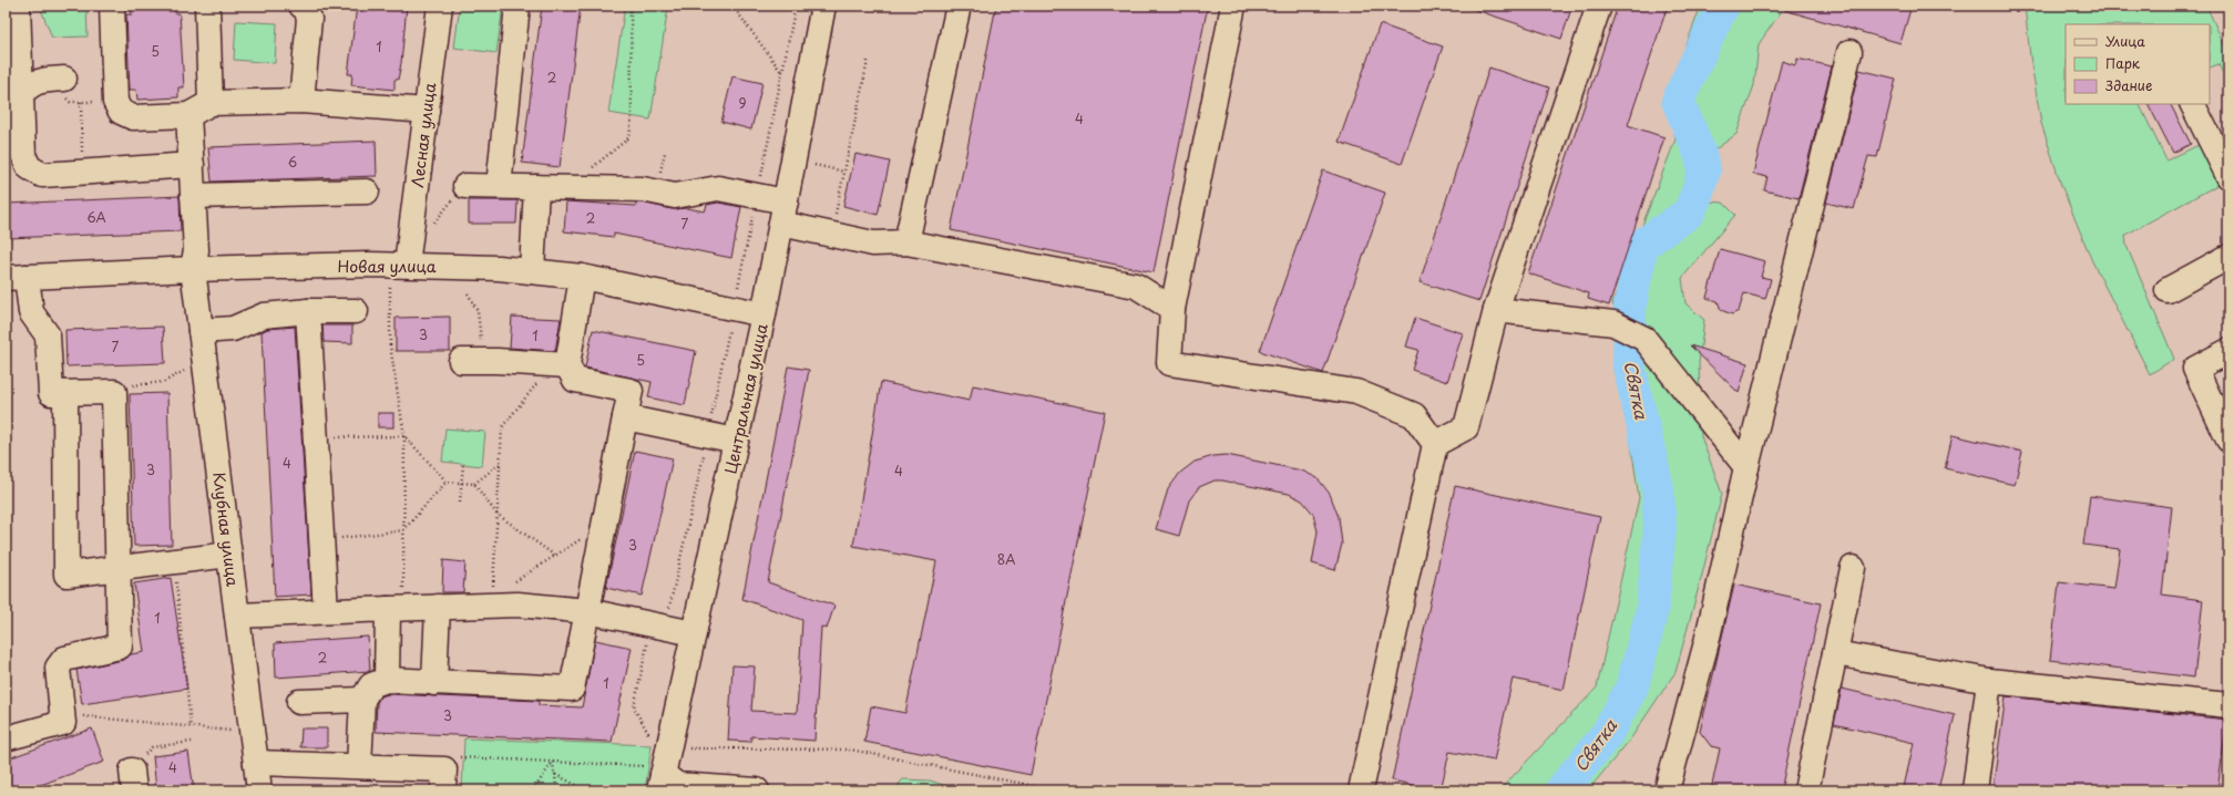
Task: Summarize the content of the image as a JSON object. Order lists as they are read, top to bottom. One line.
{"streets":{"street":["Лесная улица","Новая улица","Центральная улица","Клубная улица"]},"crossings":[["Лесная улица","Новая улица"],["Новая улица","Центральная улица"],["Новая улица","Клубная улица"]],"water":["Святка"],"house_numbers":["1","5","2","9","4","6","6А","2","7","3","1","7","5","4","3","4","3","8А","1","2","1","3","4"],"legend":["Улица","Парк","Здание"]}
